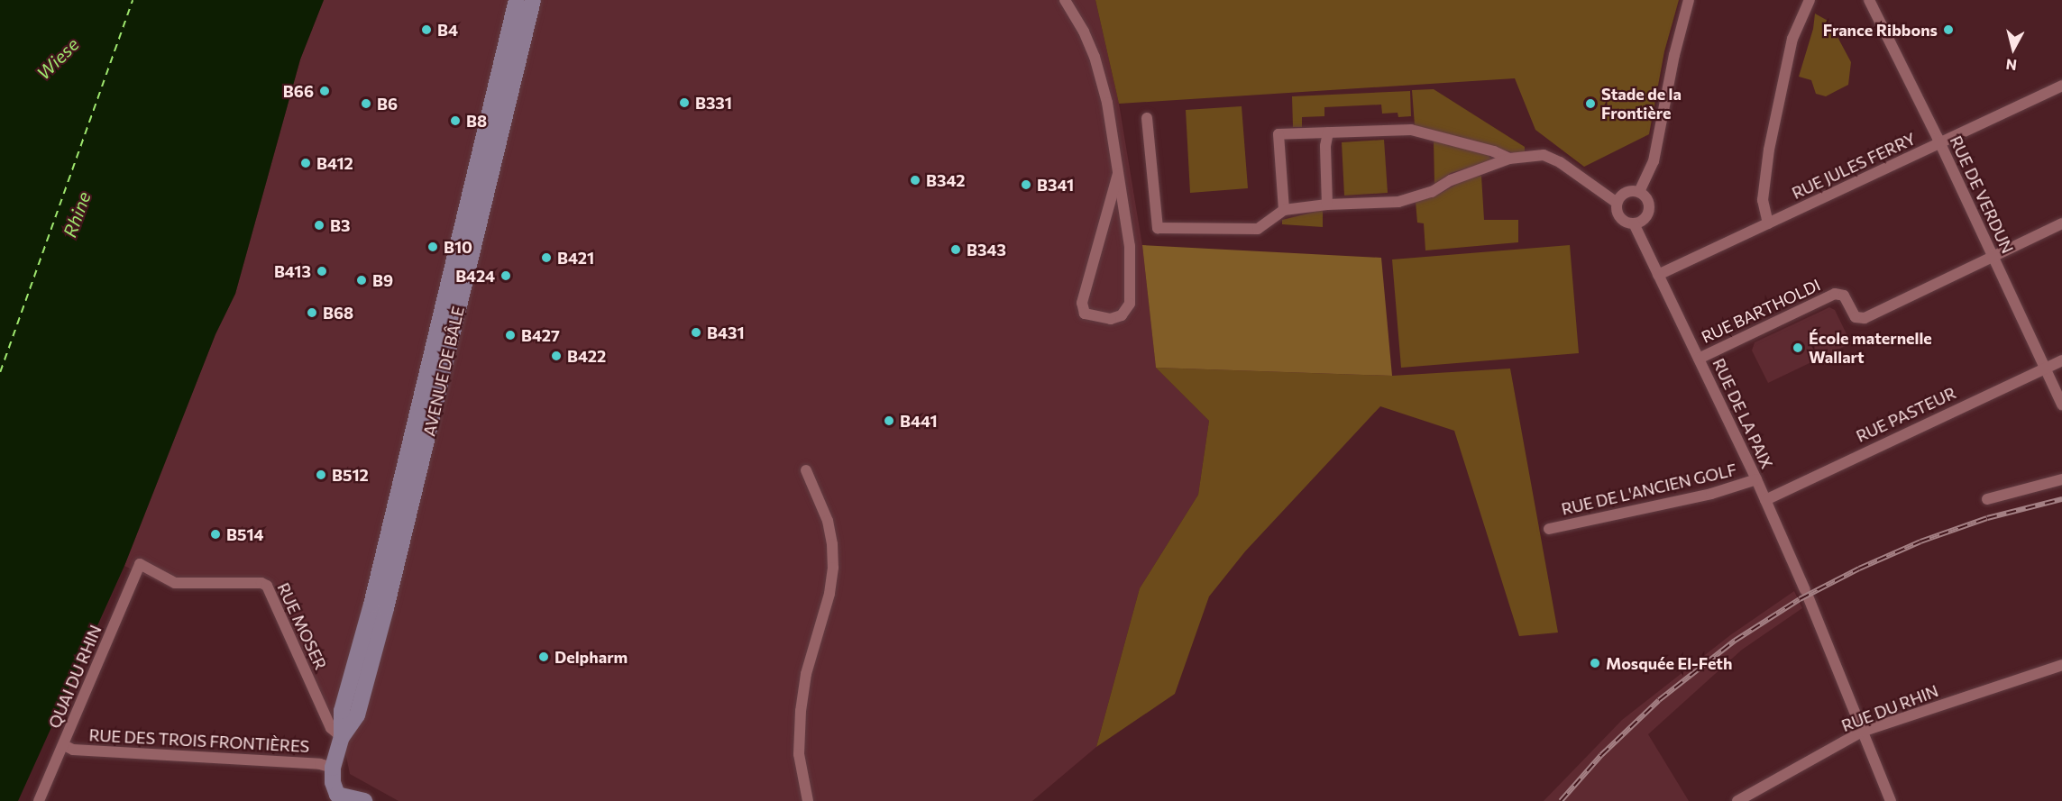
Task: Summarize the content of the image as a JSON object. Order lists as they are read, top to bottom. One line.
{"streets":{"main road":["AVENUE DE BÂLE"],"street":["RUE JULES FERRY","RUE DE VERDUN","RUE BARTHOLDI","RUE DE LA PAIX","RUE PASTEUR","RUE DE L'ANCIEN GOLF","RUE MOSER","QUAI DU RHIN","RUE DU RHIN","RUE DES TROIS FRONTIÈRES"]},"crossings":[["RUE JULES FERRY","RUE DE VERDUN"],["RUE JULES FERRY","RUE DE LA PAIX"],["RUE DE VERDUN","RUE BARTHOLDI"],["RUE DE VERDUN","RUE PASTEUR"],["RUE BARTHOLDI","RUE DE LA PAIX"],["AVENUE DE BÂLE","RUE MOSER"],["AVENUE DE BÂLE","RUE DES TROIS FRONTIÈRES"],["RUE DE LA PAIX","RUE PASTEUR"],["RUE DE LA PAIX","RUE DE L'ANCIEN GOLF"],["RUE DE LA PAIX","RUE DU RHIN"],["RUE MOSER","QUAI DU RHIN"],["QUAI DU RHIN","RUE DES TROIS FRONTIÈRES"]],"water":["Wiese","Rhine"],"places":["B4","France Ribbons","B66","B331","B6","Stade de la Frontière","B8","B412","B342","B341","B3","B10","B343","B421","B413","B424","B9","B68","B431","B427","École maternelle Wallart","B422","B441","B512","B514","Delpharm","Mosquée El-Feth"],"north":"bottom"}
